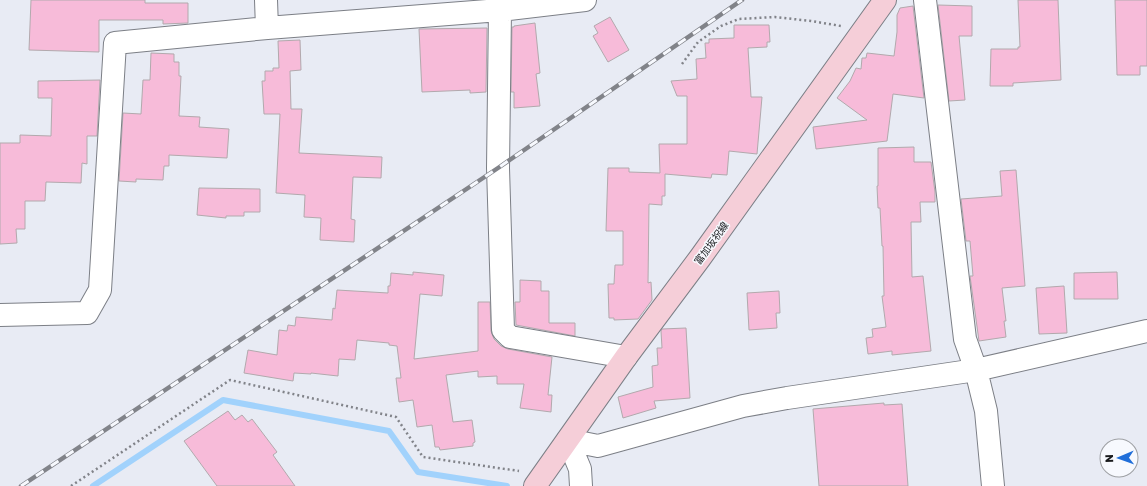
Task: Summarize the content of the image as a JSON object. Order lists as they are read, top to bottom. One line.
{"streets":{"main road":["富加坂祝線"]},"north":"left"}
